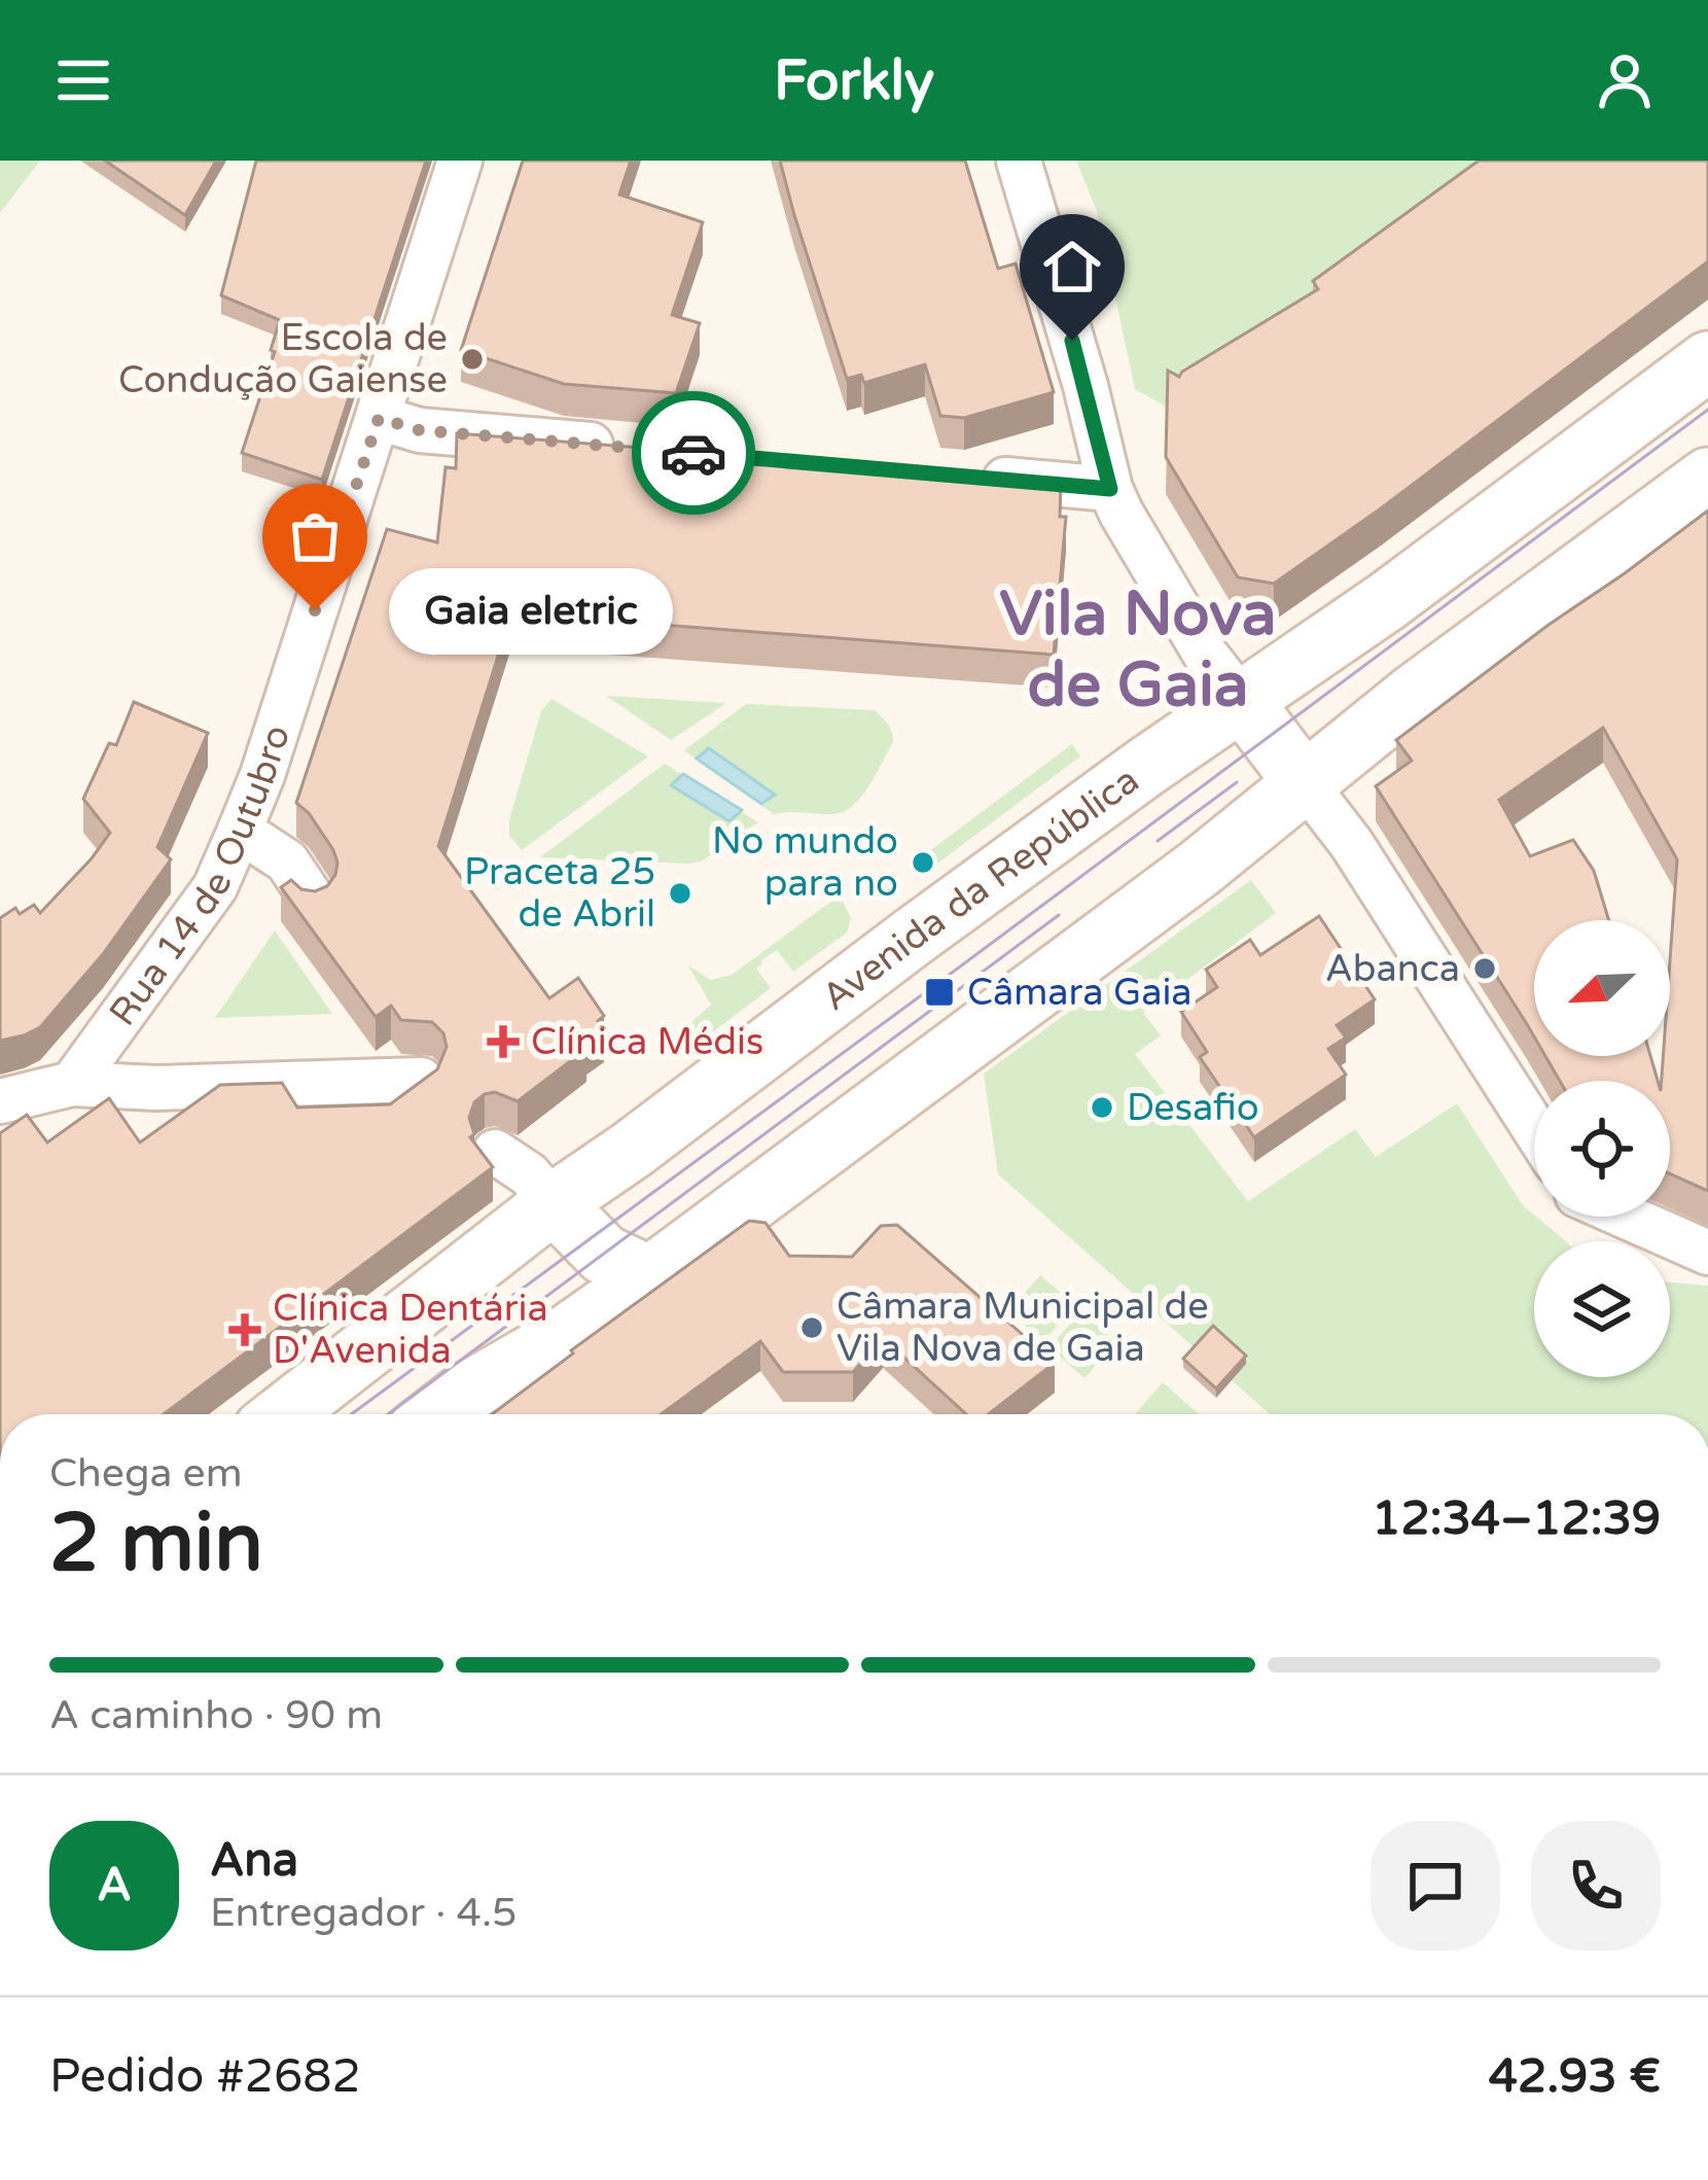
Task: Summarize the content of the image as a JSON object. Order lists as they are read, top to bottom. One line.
{"streets":{"main road":["Avenida da República"],"street":["Rua 14 de Outubro"]},"districts":["Vila Nova de Gaia"],"places":{"other":["Escola de Condução Gaiense","Gaia eletric","No mundo para no","Praceta 25 de Abril","Abanca","Desafio","Câmara Municipal de Vila Nova de Gaia"],"transit":["Câmara Gaia"],"health":["Clínica Médis","Clínica Dentária D'Avenida"]},"north":"bottom left","page":{"header":"Forkly","bubble":"Gaia eletric","heading":["2 min","Chega em","12:34–12:39"],"panel":["Ana","Entregador · 4.5","Pedido #2682","42.93 €"],"bar":"A caminho · 90 m","round":"A"}}
